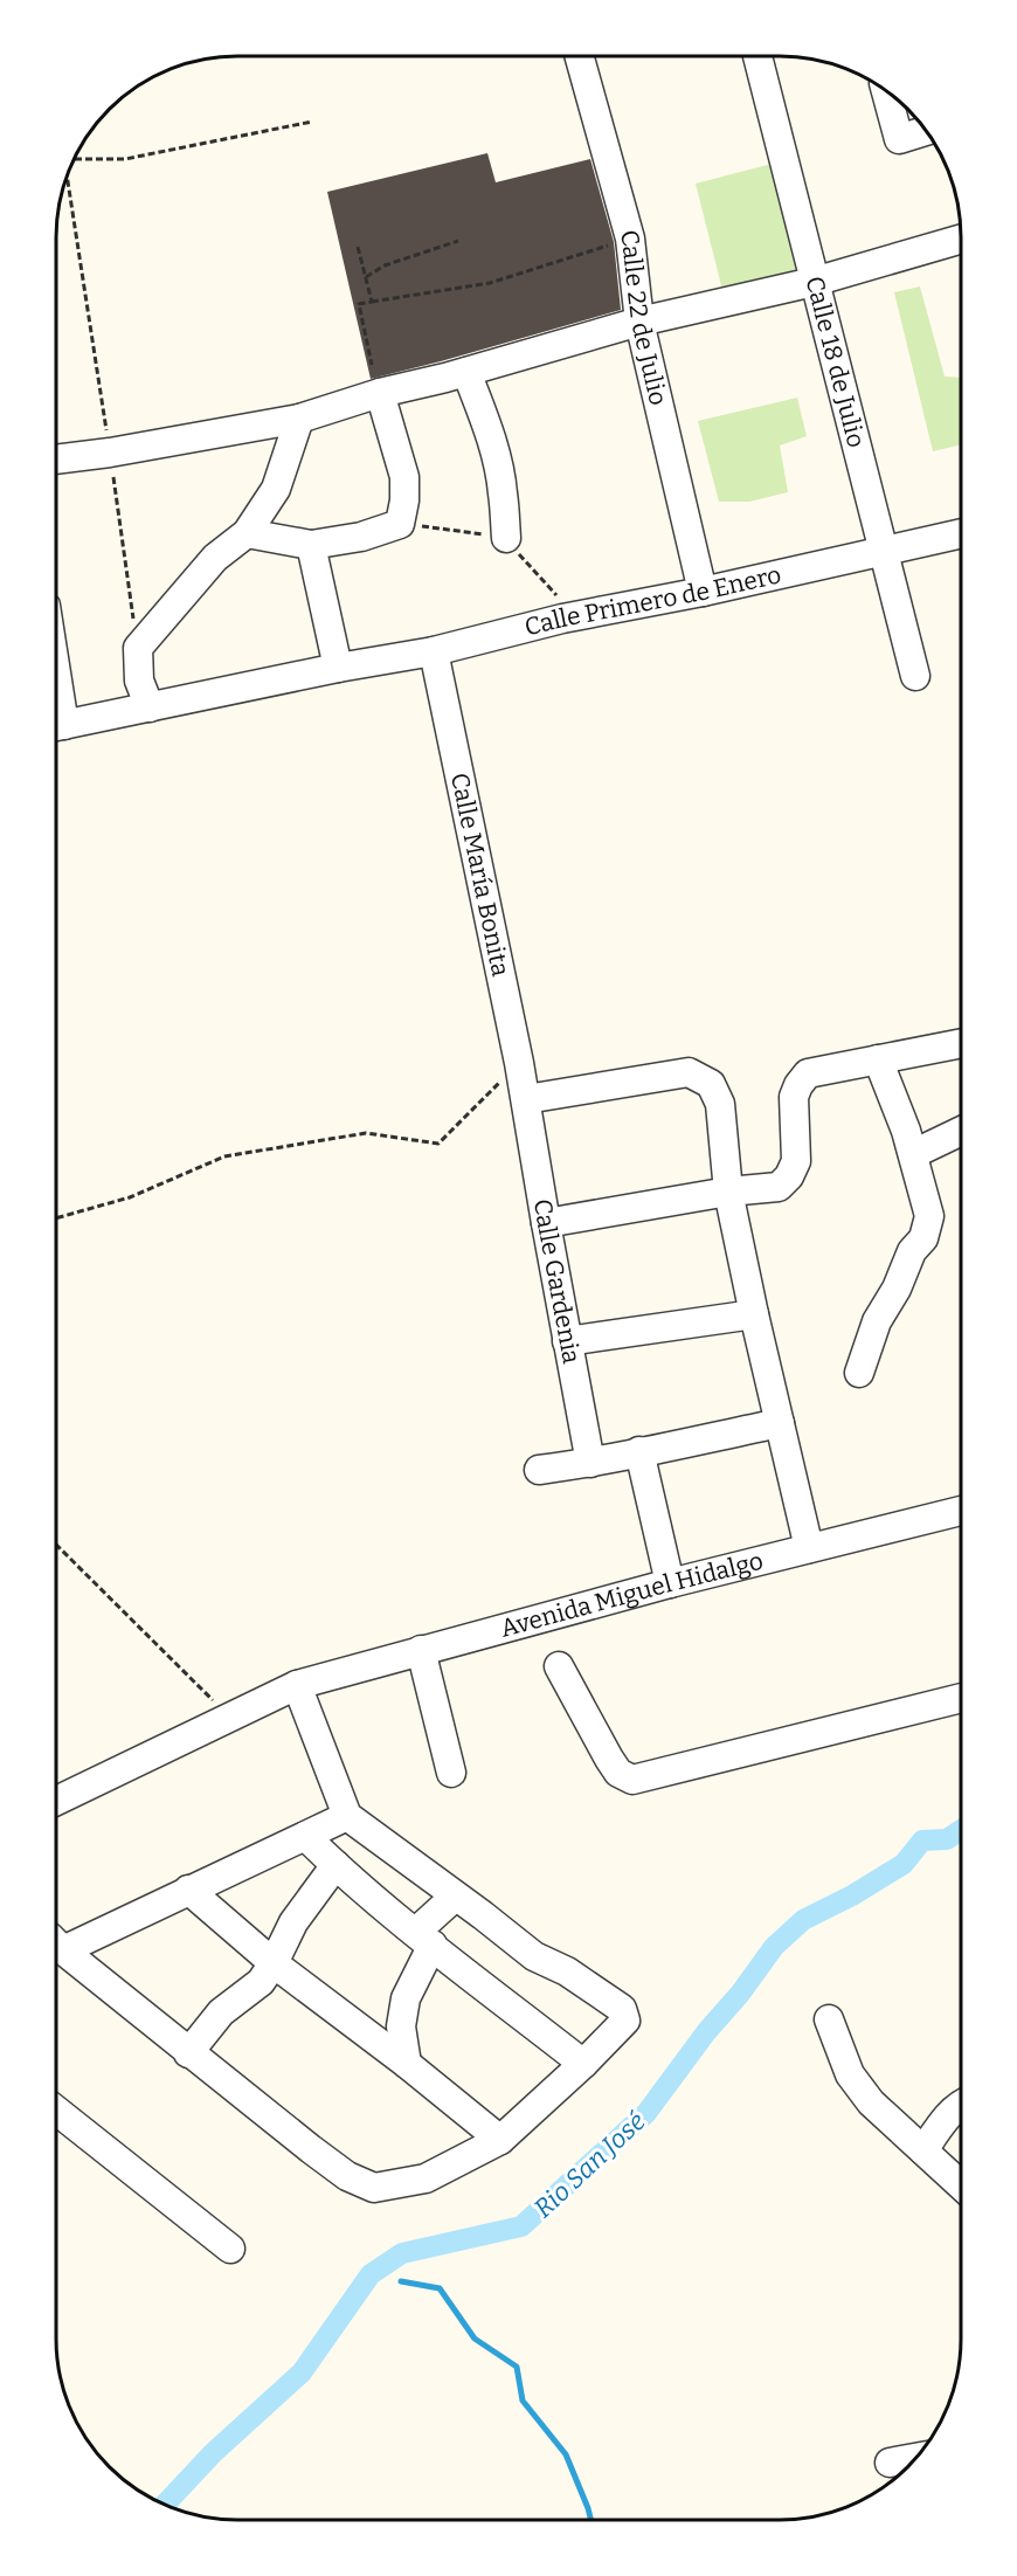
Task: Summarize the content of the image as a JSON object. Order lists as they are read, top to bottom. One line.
{"streets":{"street":["Calle 22 de Julio","Calle 18 de Julio","Calle Primero de Enero","Calle María Bonita","Calle Gardenia","Avenida Miguel Hidalgo"]},"crossings":[["Calle 22 de Julio","Calle Primero de Enero"],["Calle 18 de Julio","Calle Primero de Enero"],["Calle Primero de Enero","Calle María Bonita"],["Calle María Bonita","Calle Gardenia"]],"water":["Rio San José"]}
